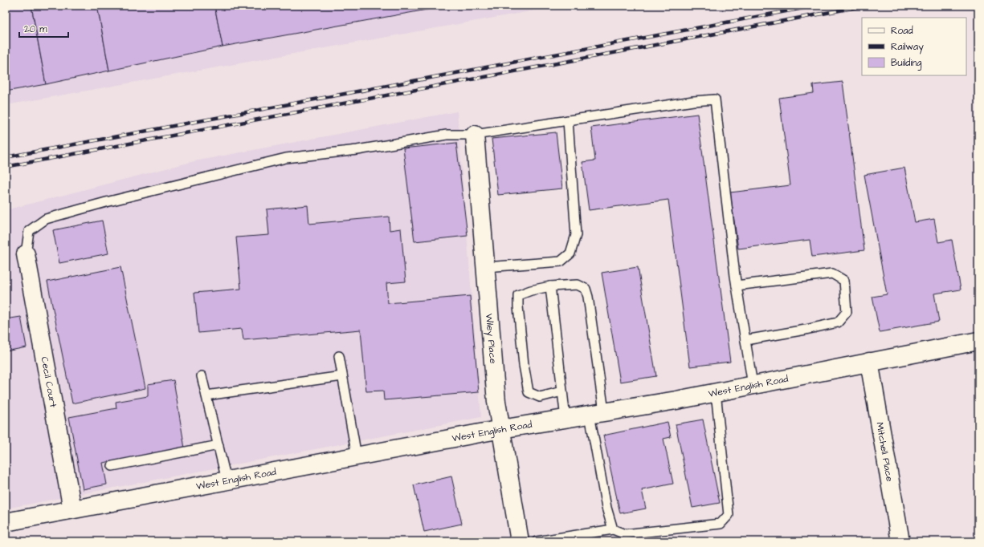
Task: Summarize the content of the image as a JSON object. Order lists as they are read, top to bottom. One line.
{"streets":{"main road":["Wiley Place","Cecil Court","West English Road","Mitchell Place"]},"crossings":[["Wiley Place","West English Road"],["Cecil Court","West English Road"],["West English Road","Mitchell Place"]],"legend":["Road","Railway","Building"],"scale_bar":"20 m"}
